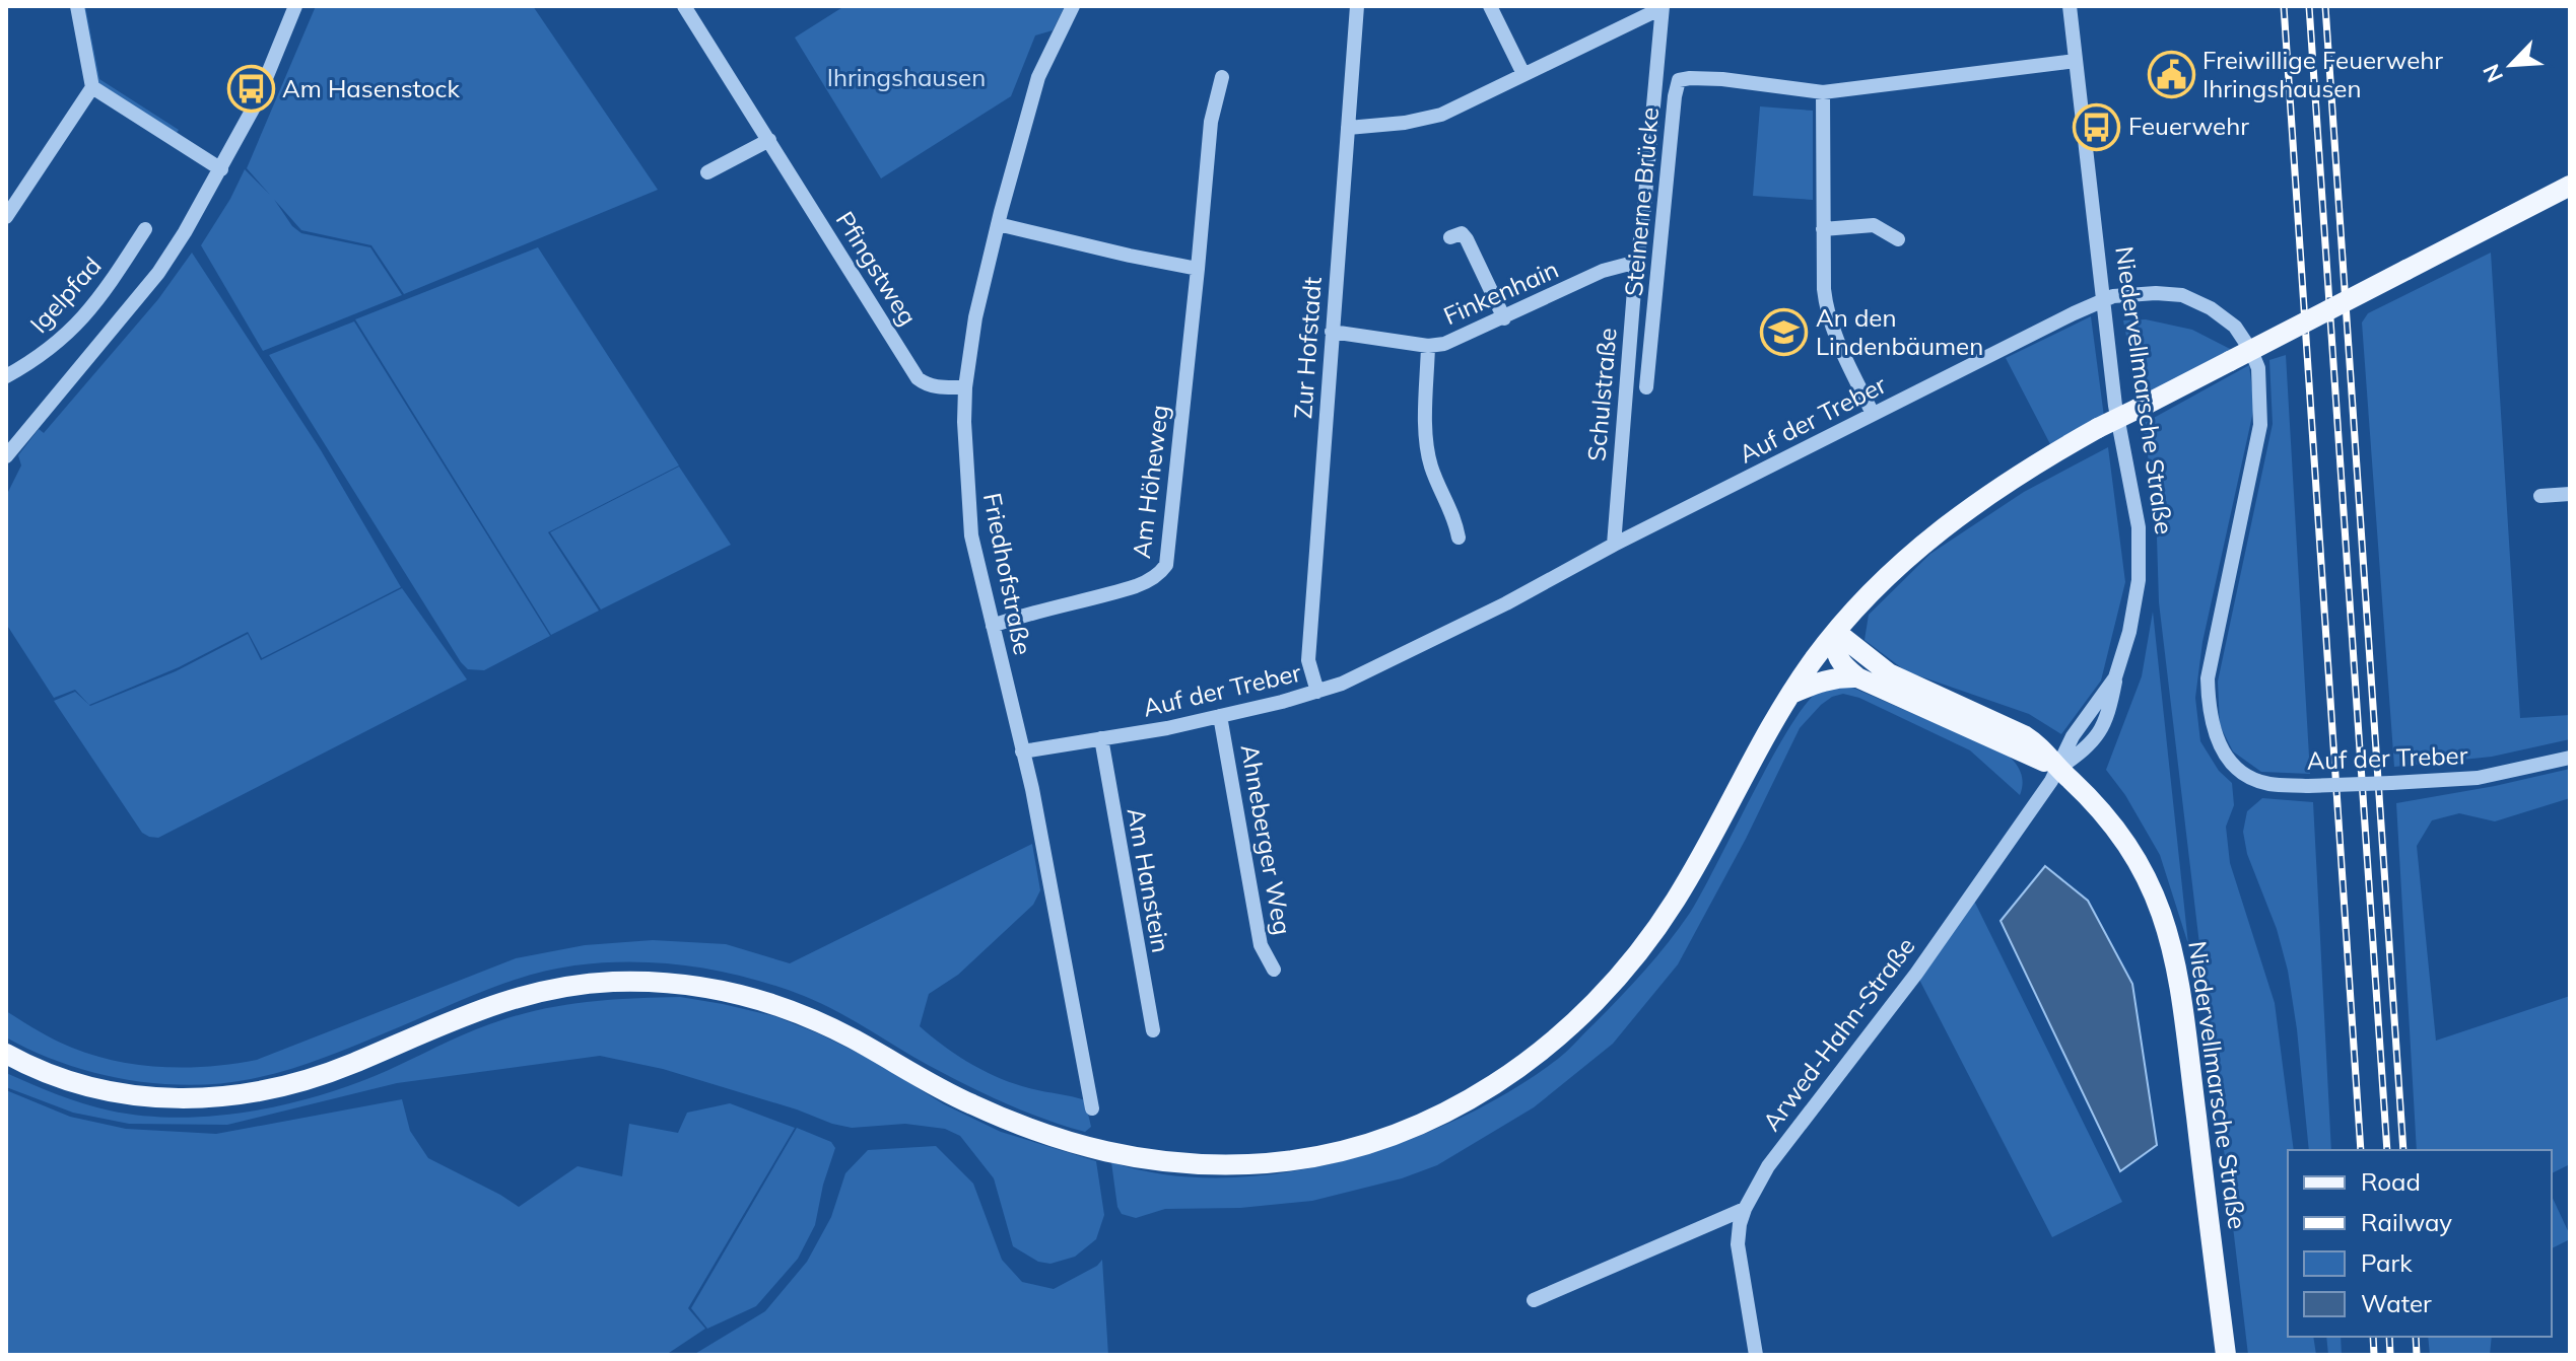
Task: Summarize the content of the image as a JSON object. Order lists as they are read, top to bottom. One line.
{"streets":{"main road":["Niedervellmarsche Straße"],"street":["Steinerne Brücke","Pfingstweg","Finkenhain","Igelpfad","Zur Hofstadt","Schulstraße","Auf der Treber","Am Höheweg","Friedhofstraße","Ahneberger Weg","Am Hanstein","Arwed-Hahn-Straße"]},"crossings":[["Steinerne Brücke","Niedervellmarsche Straße"],["Pfingstweg","Friedhofstraße"],["Finkenhain","Zur Hofstadt"],["Finkenhain","Schulstraße"],["Zur Hofstadt","Auf der Treber"],["Niedervellmarsche Straße","Auf der Treber"],["Niedervellmarsche Straße","Arwed-Hahn-Straße"],["Schulstraße","Auf der Treber"],["Auf der Treber","Friedhofstraße"],["Auf der Treber","Ahneberger Weg"],["Auf der Treber","Am Hanstein"],["Am Höheweg","Friedhofstraße"]],"parks":["Ihringshausen"],"places":{"public building":["Freiwillige Feuerwehr Ihringshausen"],"bus stop":["Am Hasenstock","Feuerwehr"],"school or university":["An den Lindenbäumen"]},"legend":["Road","Railway","Park","Water"],"north":"bottom left"}
